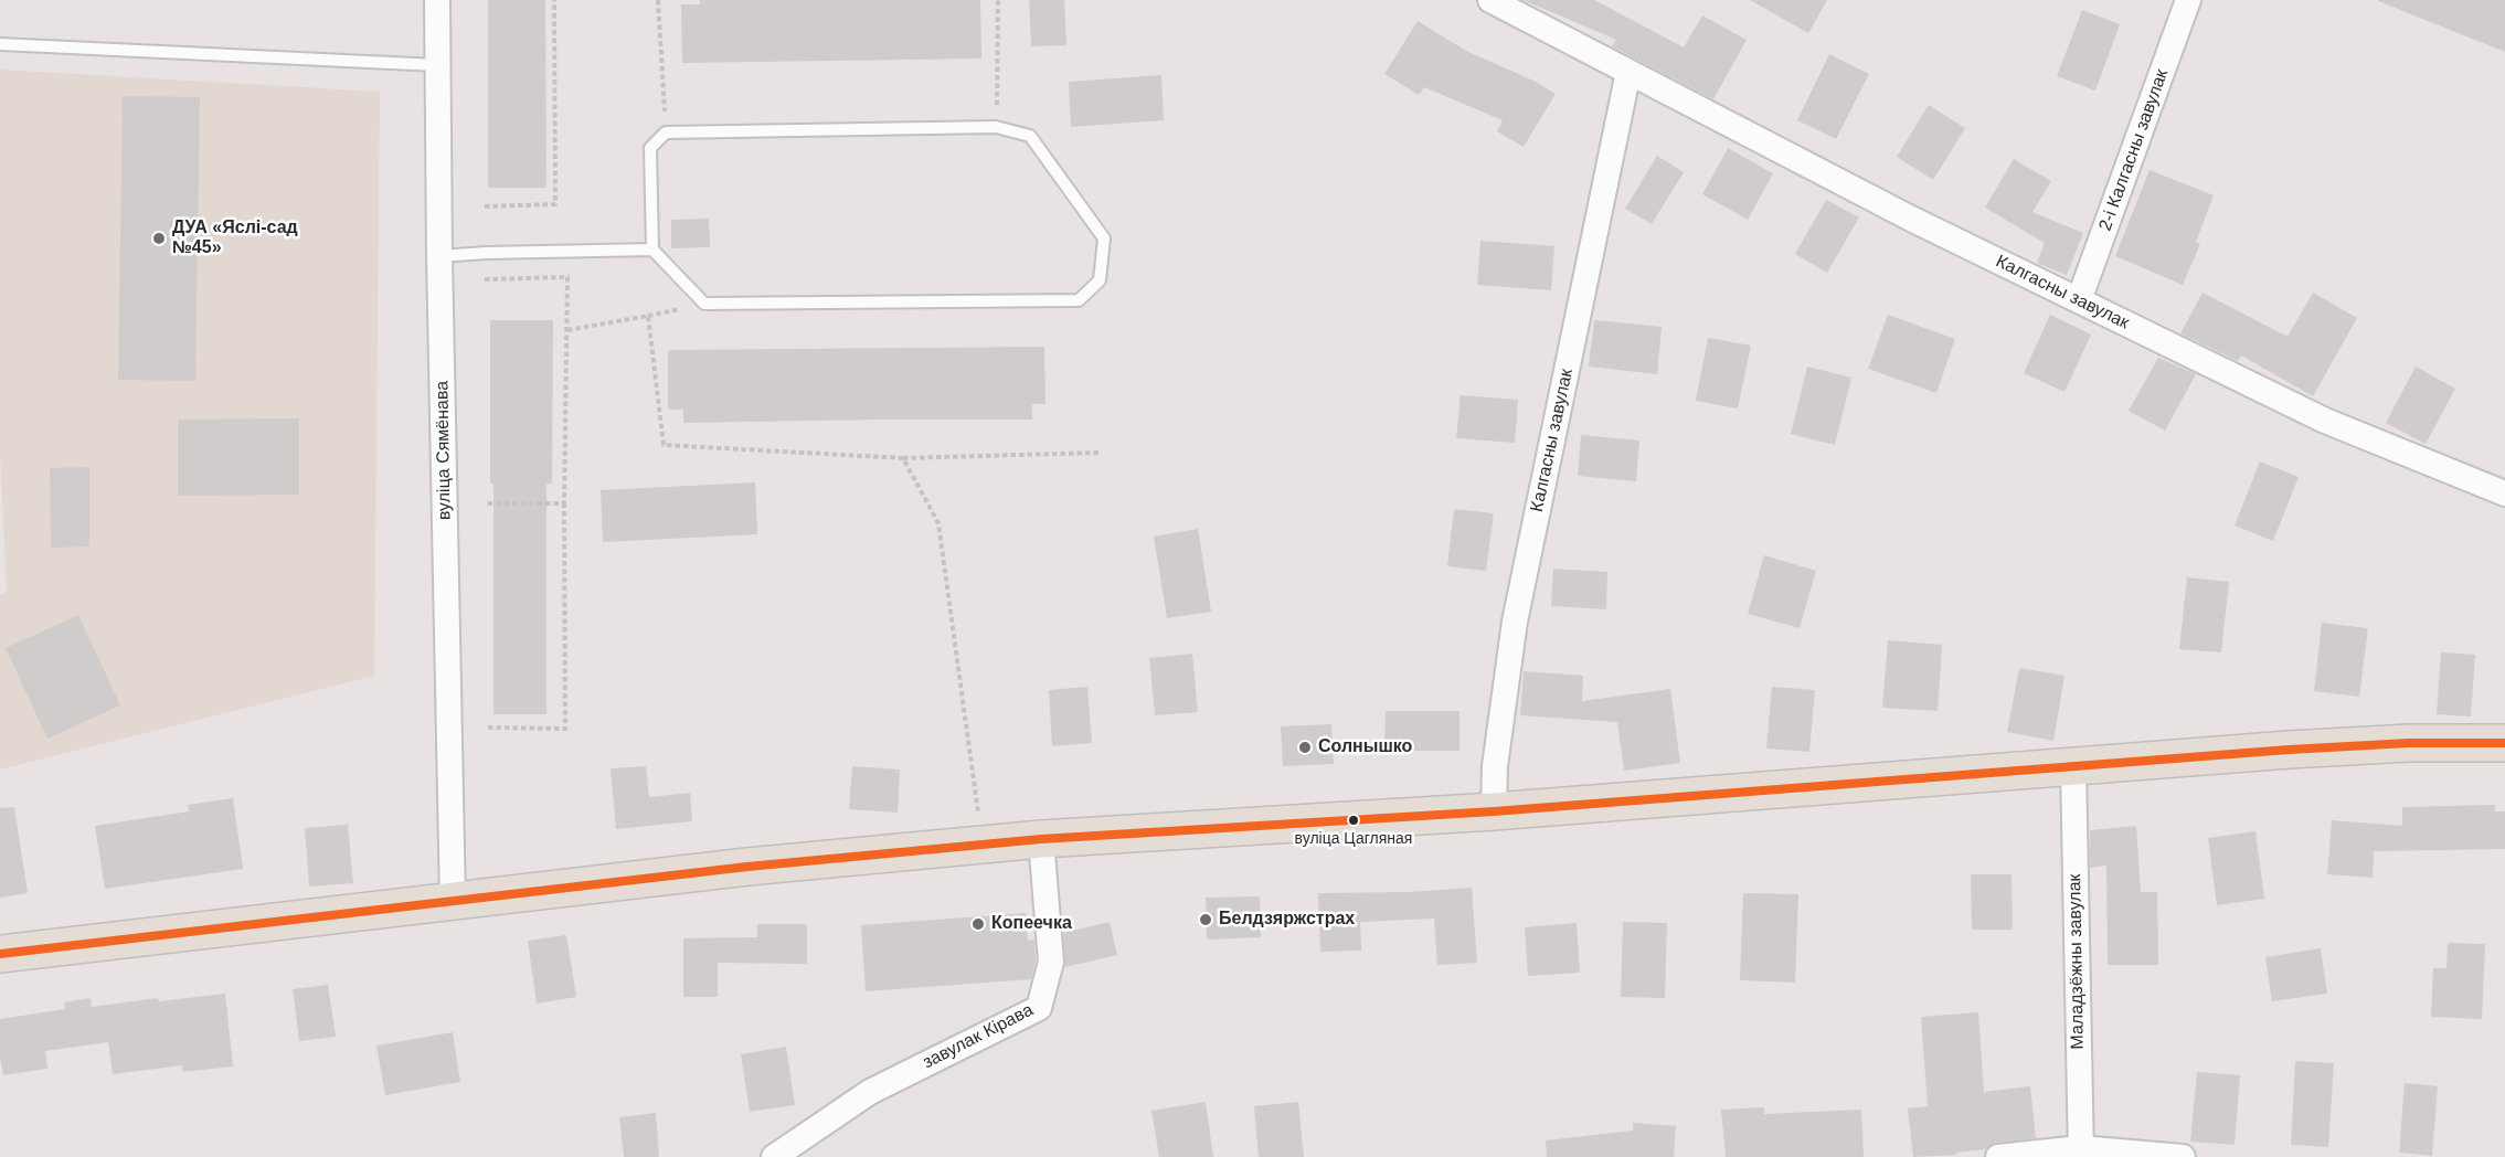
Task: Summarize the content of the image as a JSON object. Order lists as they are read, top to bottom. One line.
{"streets":{"street":["2-і Калгасны завулак","Калгасны завулак","вуліца Сямёнава","Маладзёжны завулак","завулак Кірава"]},"crossings":[["2-і Калгасны завулак","Калгасны завулак"]],"places":["ДУА «Яслі-сад №45»","Солнышко","вуліца Цагляная","Белдзяржстрах","Копеечка"]}
